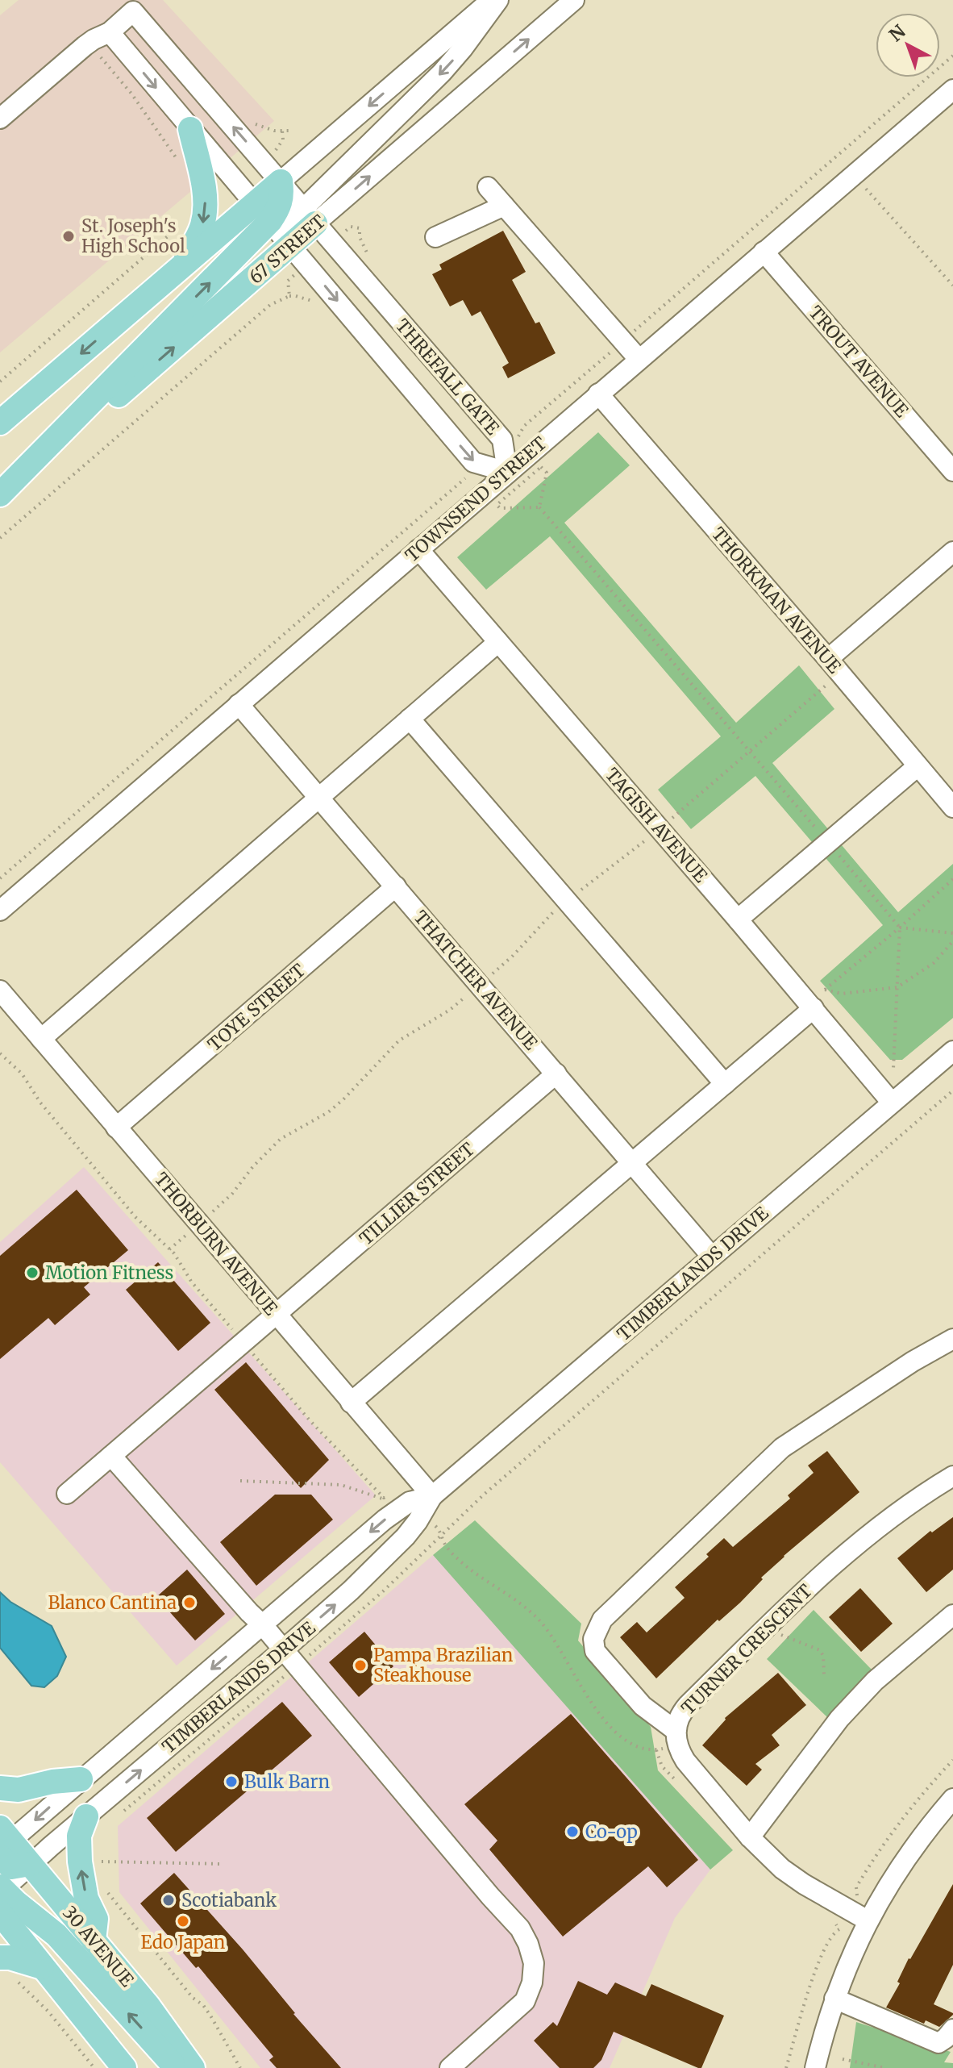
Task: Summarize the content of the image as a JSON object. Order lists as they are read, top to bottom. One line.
{"streets":{"main road":["67 STREET","30 AVENUE"],"street":["TROUT AVENUE","THREFALL GATE","TOWNSEND STREET","THORKMAN AVENUE","TAGISH AVENUE","THATCHER AVENUE","TOYE STREET","TILLIER STREET","THORBURN AVENUE","TIMBERLANDS DRIVE","TURNER CRESCENT"]},"crossings":[["67 STREET","THREFALL GATE"],["TROUT AVENUE","TOWNSEND STREET"],["THREFALL GATE","TOWNSEND STREET"],["TOWNSEND STREET","THORKMAN AVENUE"],["TOWNSEND STREET","TAGISH AVENUE"],["TOWNSEND STREET","THATCHER AVENUE"],["TAGISH AVENUE","TIMBERLANDS DRIVE"],["THATCHER AVENUE","TOYE STREET"],["THATCHER AVENUE","TILLIER STREET"],["THATCHER AVENUE","TIMBERLANDS DRIVE"],["TOYE STREET","THORBURN AVENUE"],["TILLIER STREET","THORBURN AVENUE"],["THORBURN AVENUE","TIMBERLANDS DRIVE"],["TIMBERLANDS DRIVE","30 AVENUE"]],"places":["St. Joseph's High School","Motion Fitness","Blanco Cantina","Pampa Brazilian Steakhouse","Bulk Barn","Co-op","Scotiabank","Edo Japan"],"north":"top left"}
